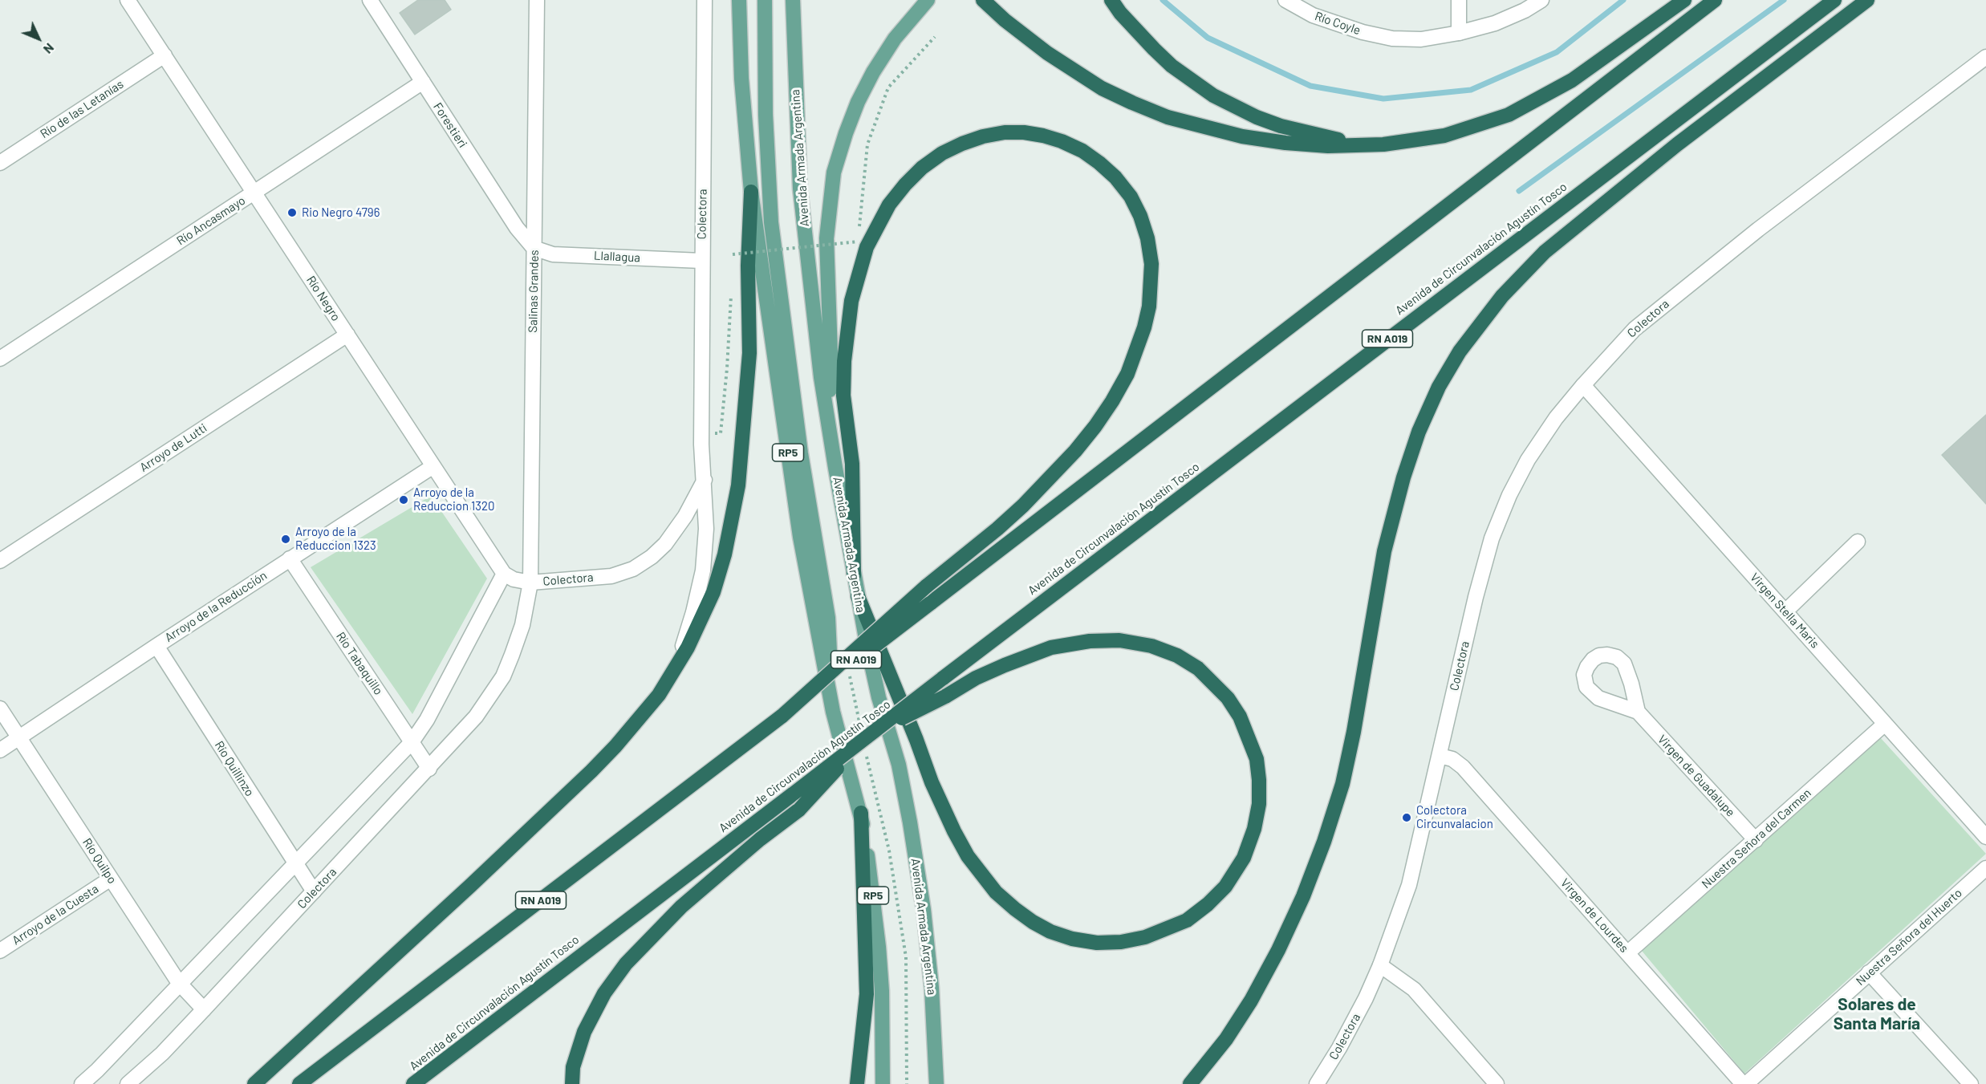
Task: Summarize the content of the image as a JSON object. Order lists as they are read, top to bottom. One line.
{"streets":{"highway":["Avenida de Circunvalación Agustín Tosco","RN A019"],"main road":["Avenida Armada Argentina","RP5"],"street":["Río Coyle","Río de las Letanías","Forestieri","Colectora","Río Ancasmayo","Llallagua","Salinas Grandes","Río Negro","Arroyo de Lutti","Arroyo de la Reducción","Virgen Stella Maris","Río Tabaquillo","Río Quillinzo","Virgen de Guadalupe","Nuestra Señora del Carmen","Río Quilpo","Arroyo de la Cuesta","Virgen de Lourdes","Nuestra Señora del Huerto"]},"crossings":[["Río de las Letanías","Río Negro"],["Forestieri","Río Ancasmayo"],["Forestieri","Llallagua"],["Forestieri","Salinas Grandes"],["Colectora","Llallagua"],["Colectora","Salinas Grandes"],["Colectora","Virgen Stella Maris"],["Colectora","Río Tabaquillo"],["Colectora","Río Quillinzo"],["Colectora","Río Quilpo"],["Colectora","Virgen de Lourdes"],["Río Ancasmayo","Río Negro"],["Llallagua","Salinas Grandes"],["Río Negro","Arroyo de Lutti"],["Río Negro","Arroyo de la Reducción"],["Arroyo de la Reducción","Río Tabaquillo"],["Arroyo de la Reducción","Río Quillinzo"],["Arroyo de la Reducción","Río Quilpo"],["Virgen Stella Maris","Nuestra Señora del Carmen"],["Virgen de Guadalupe","Nuestra Señora del Carmen"],["Nuestra Señora del Carmen","Virgen de Lourdes"],["Río Quilpo","Arroyo de la Cuesta"],["Virgen de Lourdes","Nuestra Señora del Huerto"]],"districts":["Solares de Santa María"],"places":["Rio Negro 4796","Arroyo de la Reduccion 1320","Arroyo de la Reduccion 1323","Colectora Circunvalacion"],"north":"bottom right"}
